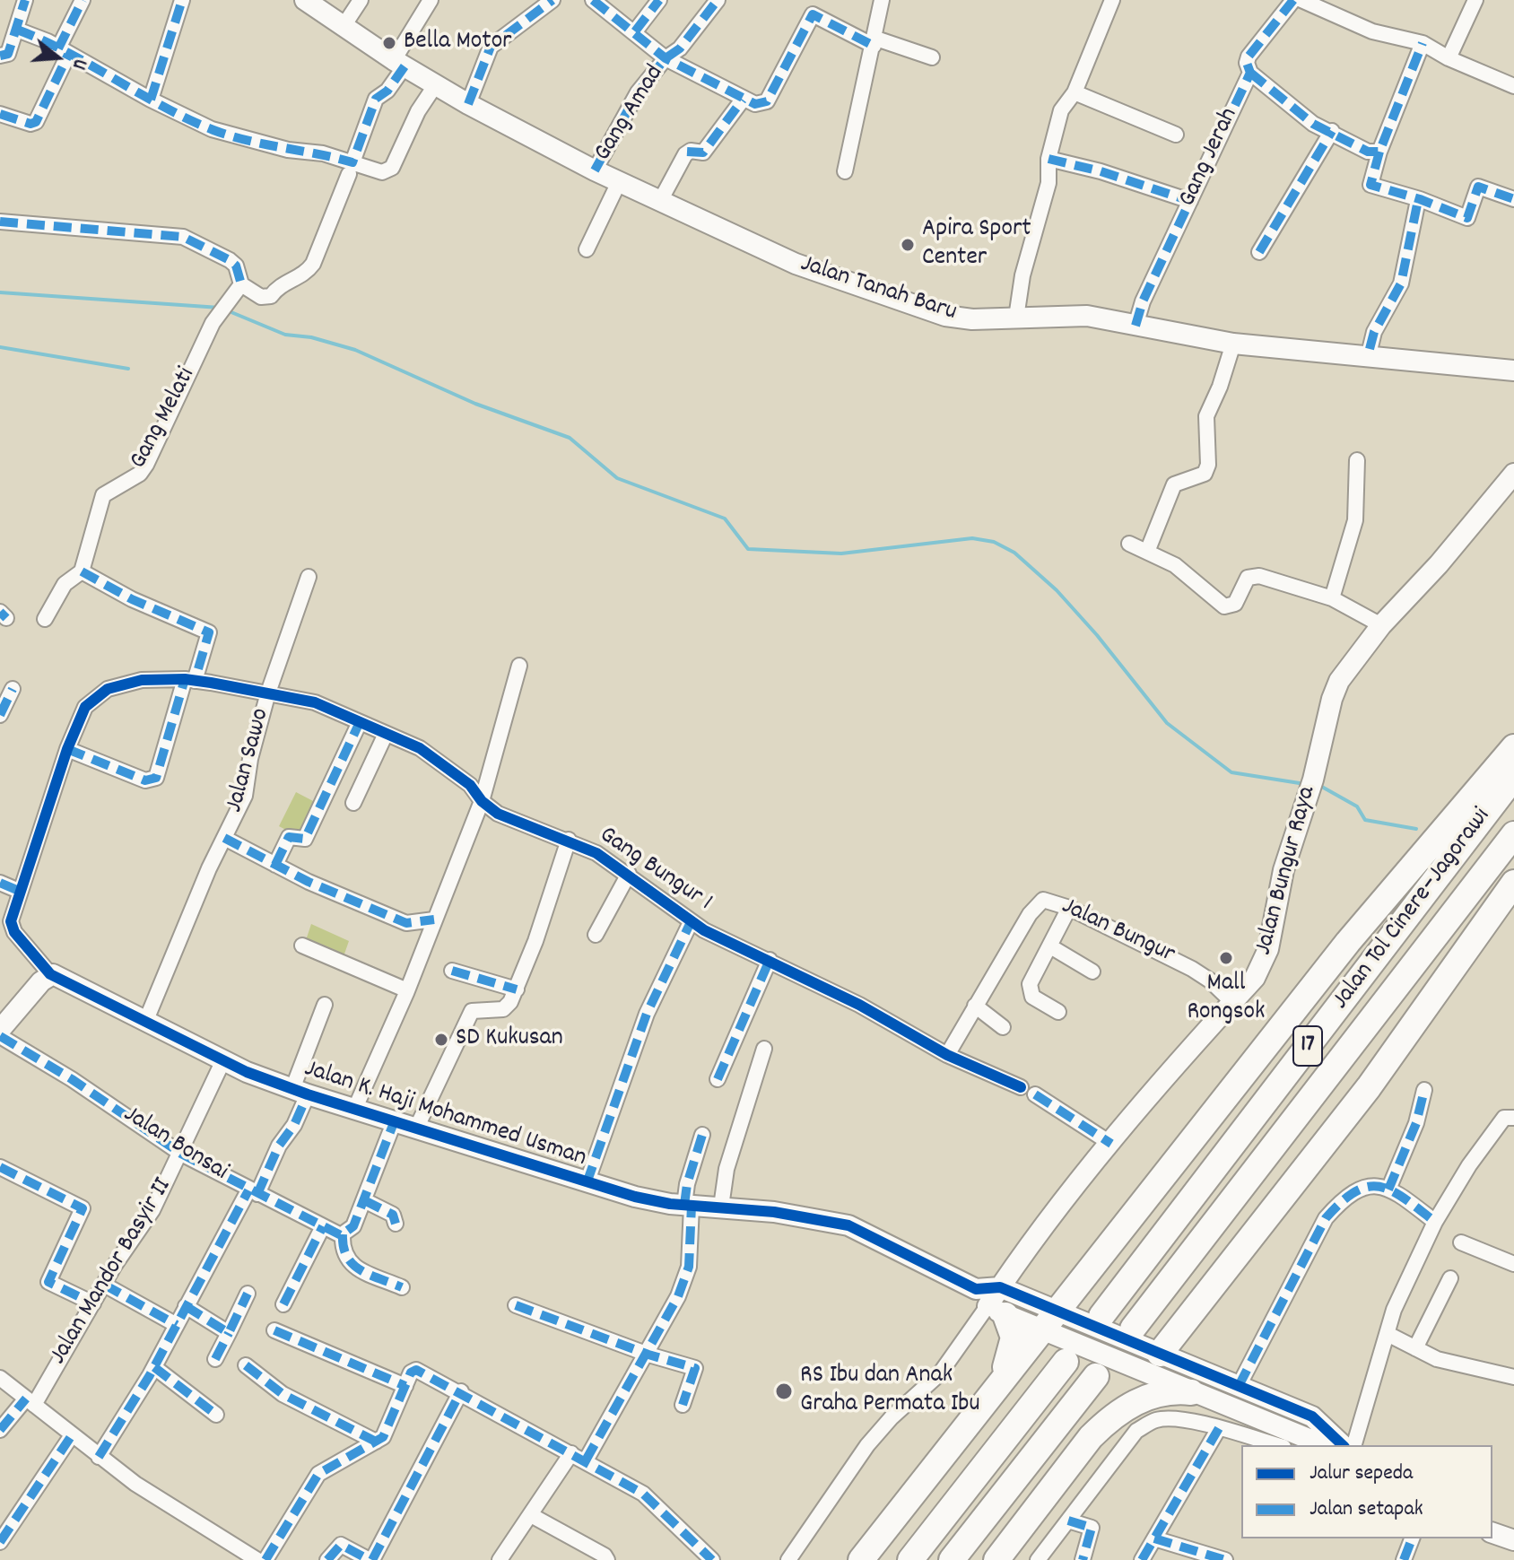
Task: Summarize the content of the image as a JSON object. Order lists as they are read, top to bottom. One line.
{"streets":{"highway":["Jalan Tol Cinere–Jagorawi","17"],"street":["Gang Amad","Gang Jerah","Jalan Tanah Baru","Gang Melati","Jalan Sawo","Gang Bungur 1","Jalan Bungur Raya","Jalan Bungur","Jalan K. Haji Mohammed Usman","Jalan Bonsai","Jalan Mandor Basyir II"]},"crossings":[["Gang Amad","Jalan Tanah Baru"],["Gang Jerah","Jalan Tanah Baru"],["Jalan Sawo","Gang Bungur 1"],["Jalan Sawo","Jalan K. Haji Mohammed Usman"],["Gang Bungur 1","Jalan Bungur"],["Jalan Bungur Raya","Jalan Bungur"],["Jalan K. Haji Mohammed Usman","Jalan Mandor Basyir II"],["Jalan Bonsai","Jalan Mandor Basyir II"]],"places":["Bella Motor","Apira Sport Center","Mall Rongsok","SD Kukusan","RS Ibu dan Anak Graha Permata Ibu"],"legend":["Jalur sepeda","Jalan setapak"],"north":"right"}
